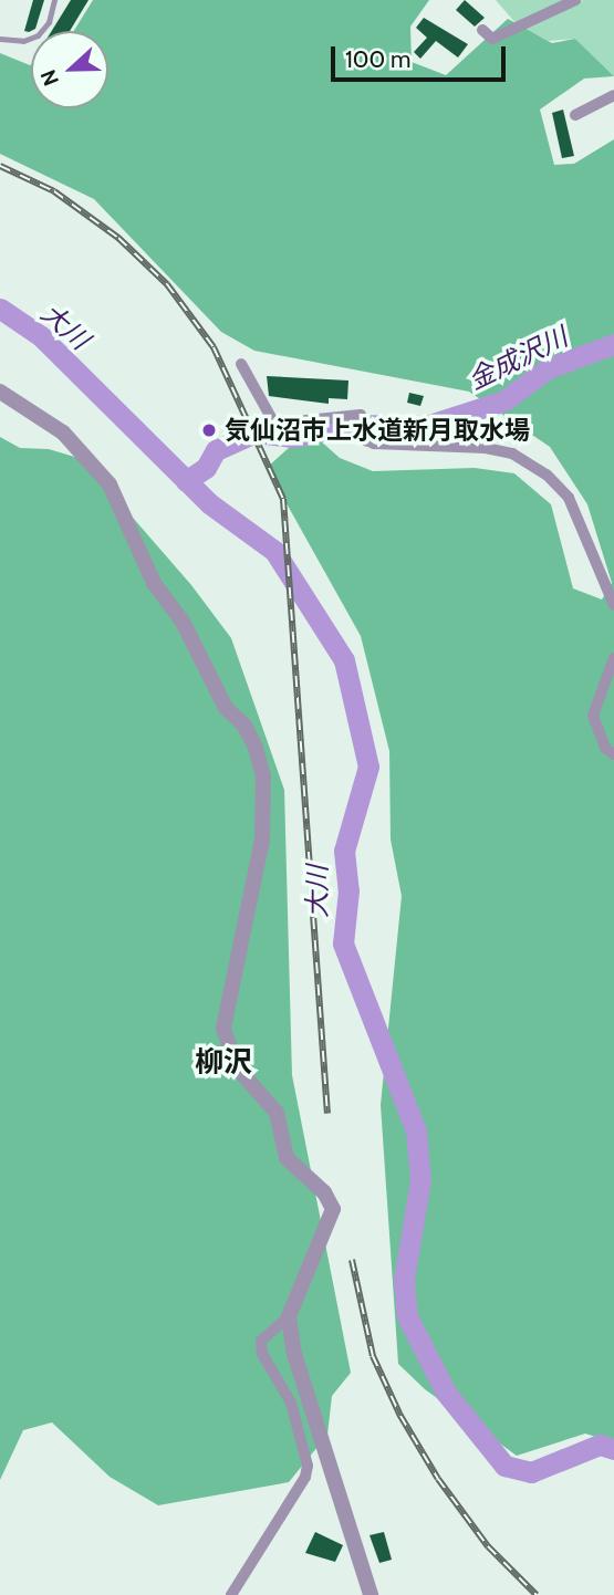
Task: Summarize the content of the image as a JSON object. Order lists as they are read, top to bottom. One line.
{"districts":["柳沢"],"water":["大川","金成沢川"],"places":["気仙沼市上水道新月取水場"],"scale_bar":"100 m","north":"left"}
